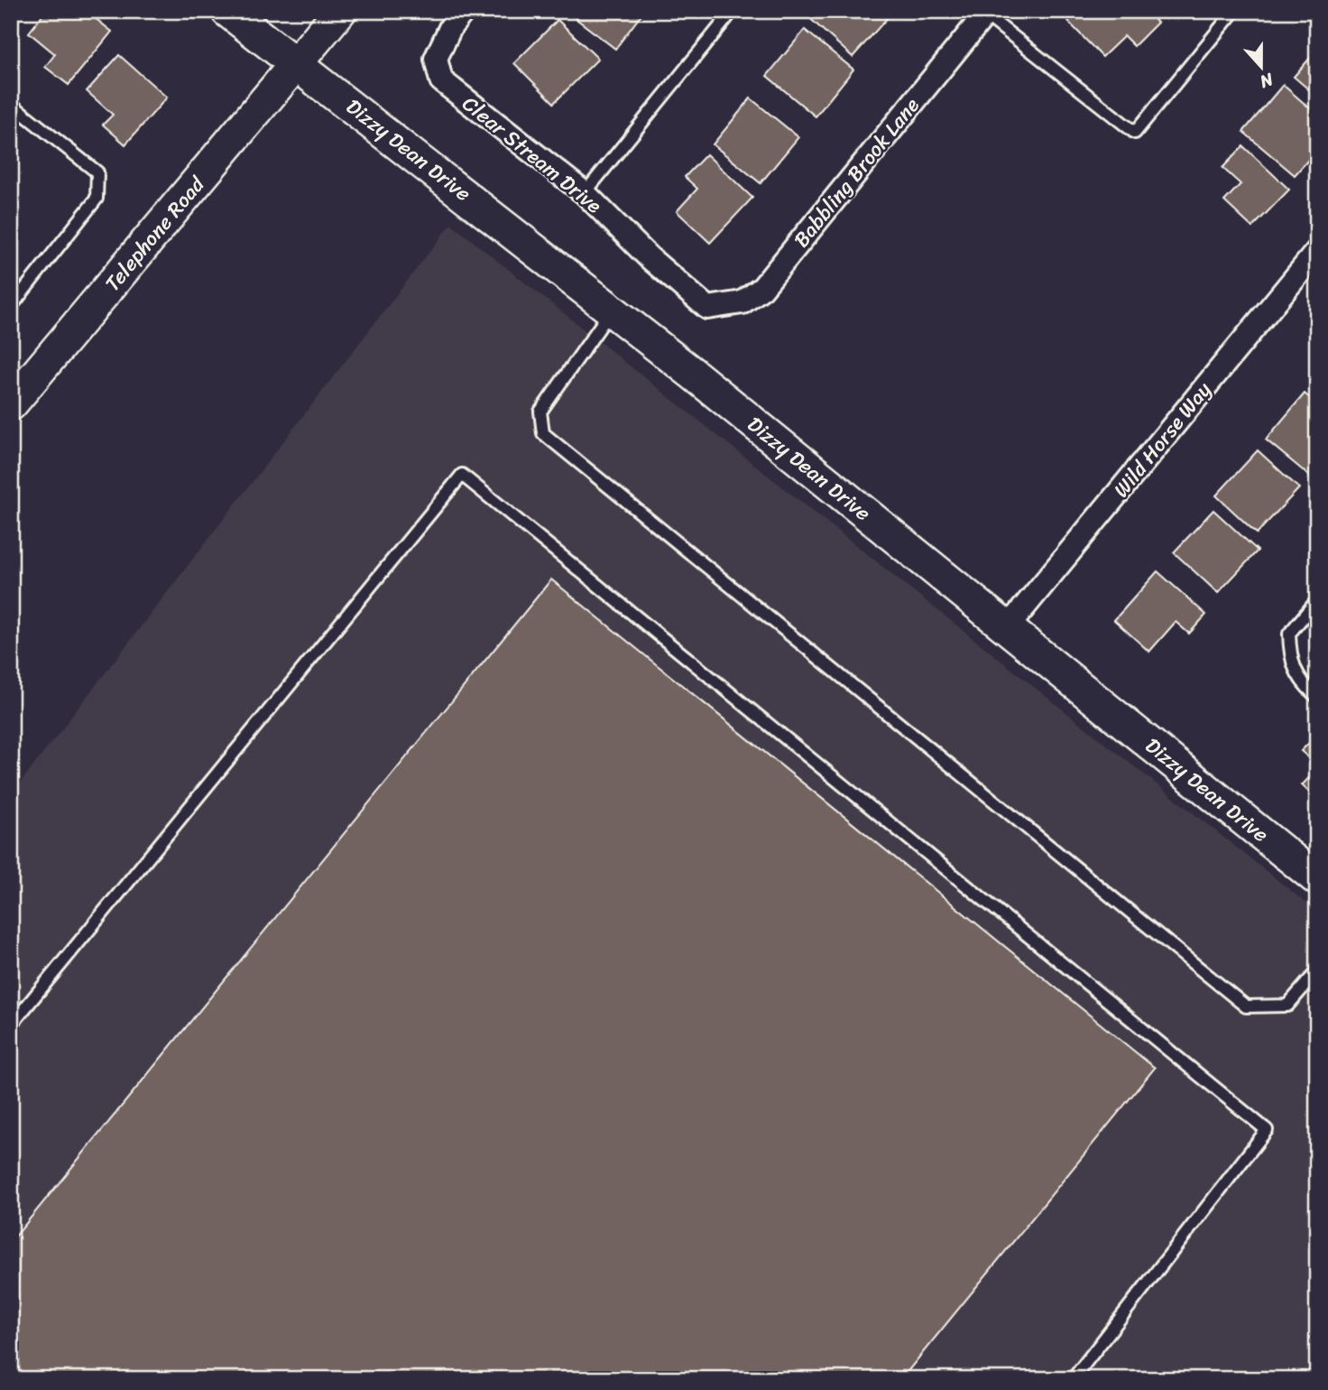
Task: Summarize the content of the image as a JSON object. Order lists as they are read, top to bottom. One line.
{"streets":{"street":["Dizzy Dean Drive","Clear Stream Drive","Babbling Brook Lane","Telephone Road","Wild Horse Way"]},"crossings":[["Dizzy Dean Drive","Telephone Road"],["Dizzy Dean Drive","Wild Horse Way"],["Clear Stream Drive","Babbling Brook Lane"]],"north":"bottom"}
